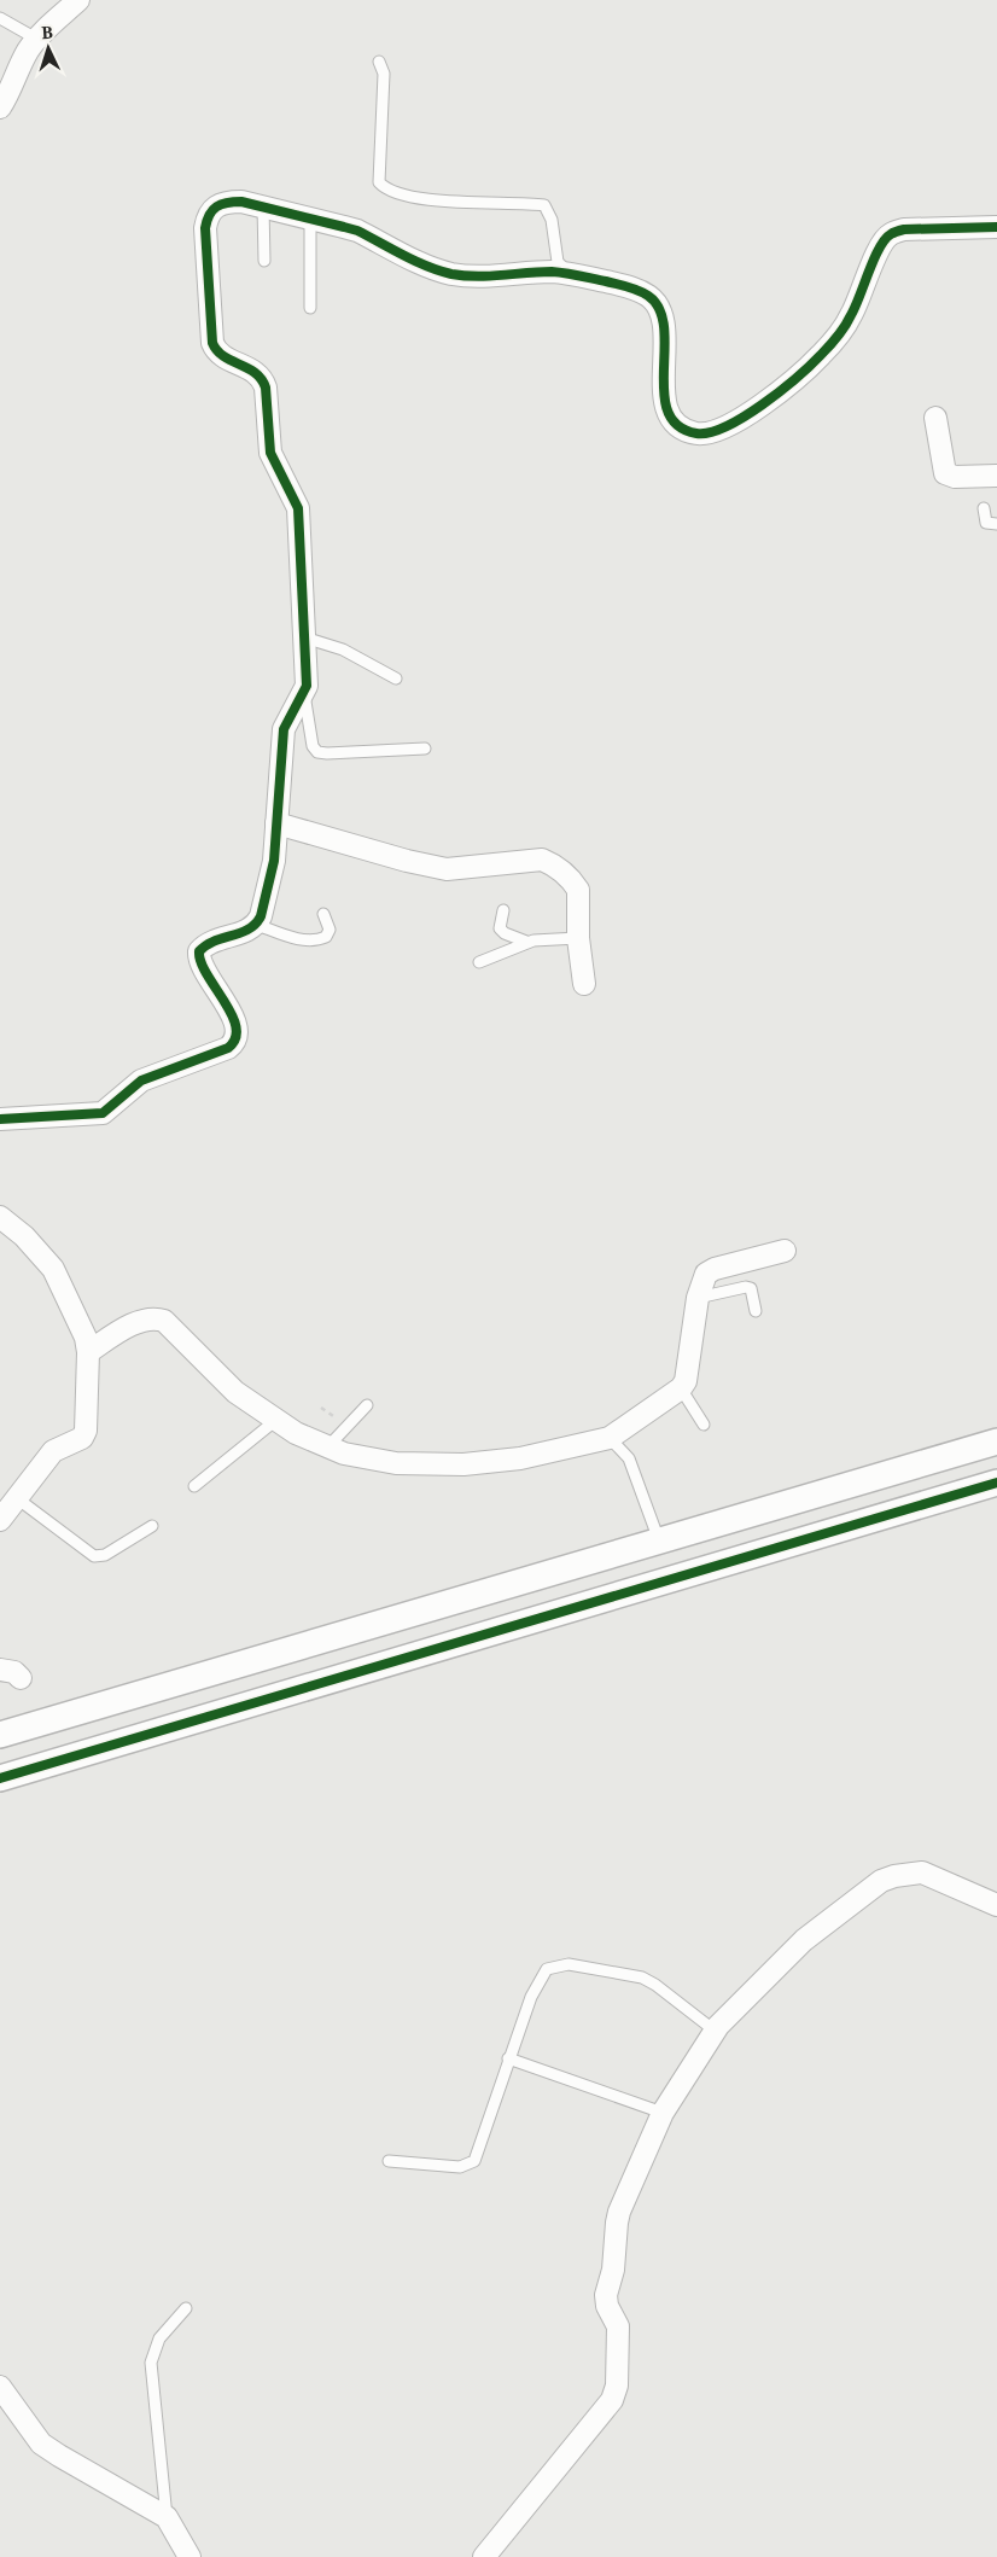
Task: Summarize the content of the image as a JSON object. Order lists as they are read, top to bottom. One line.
{"north":"top"}
